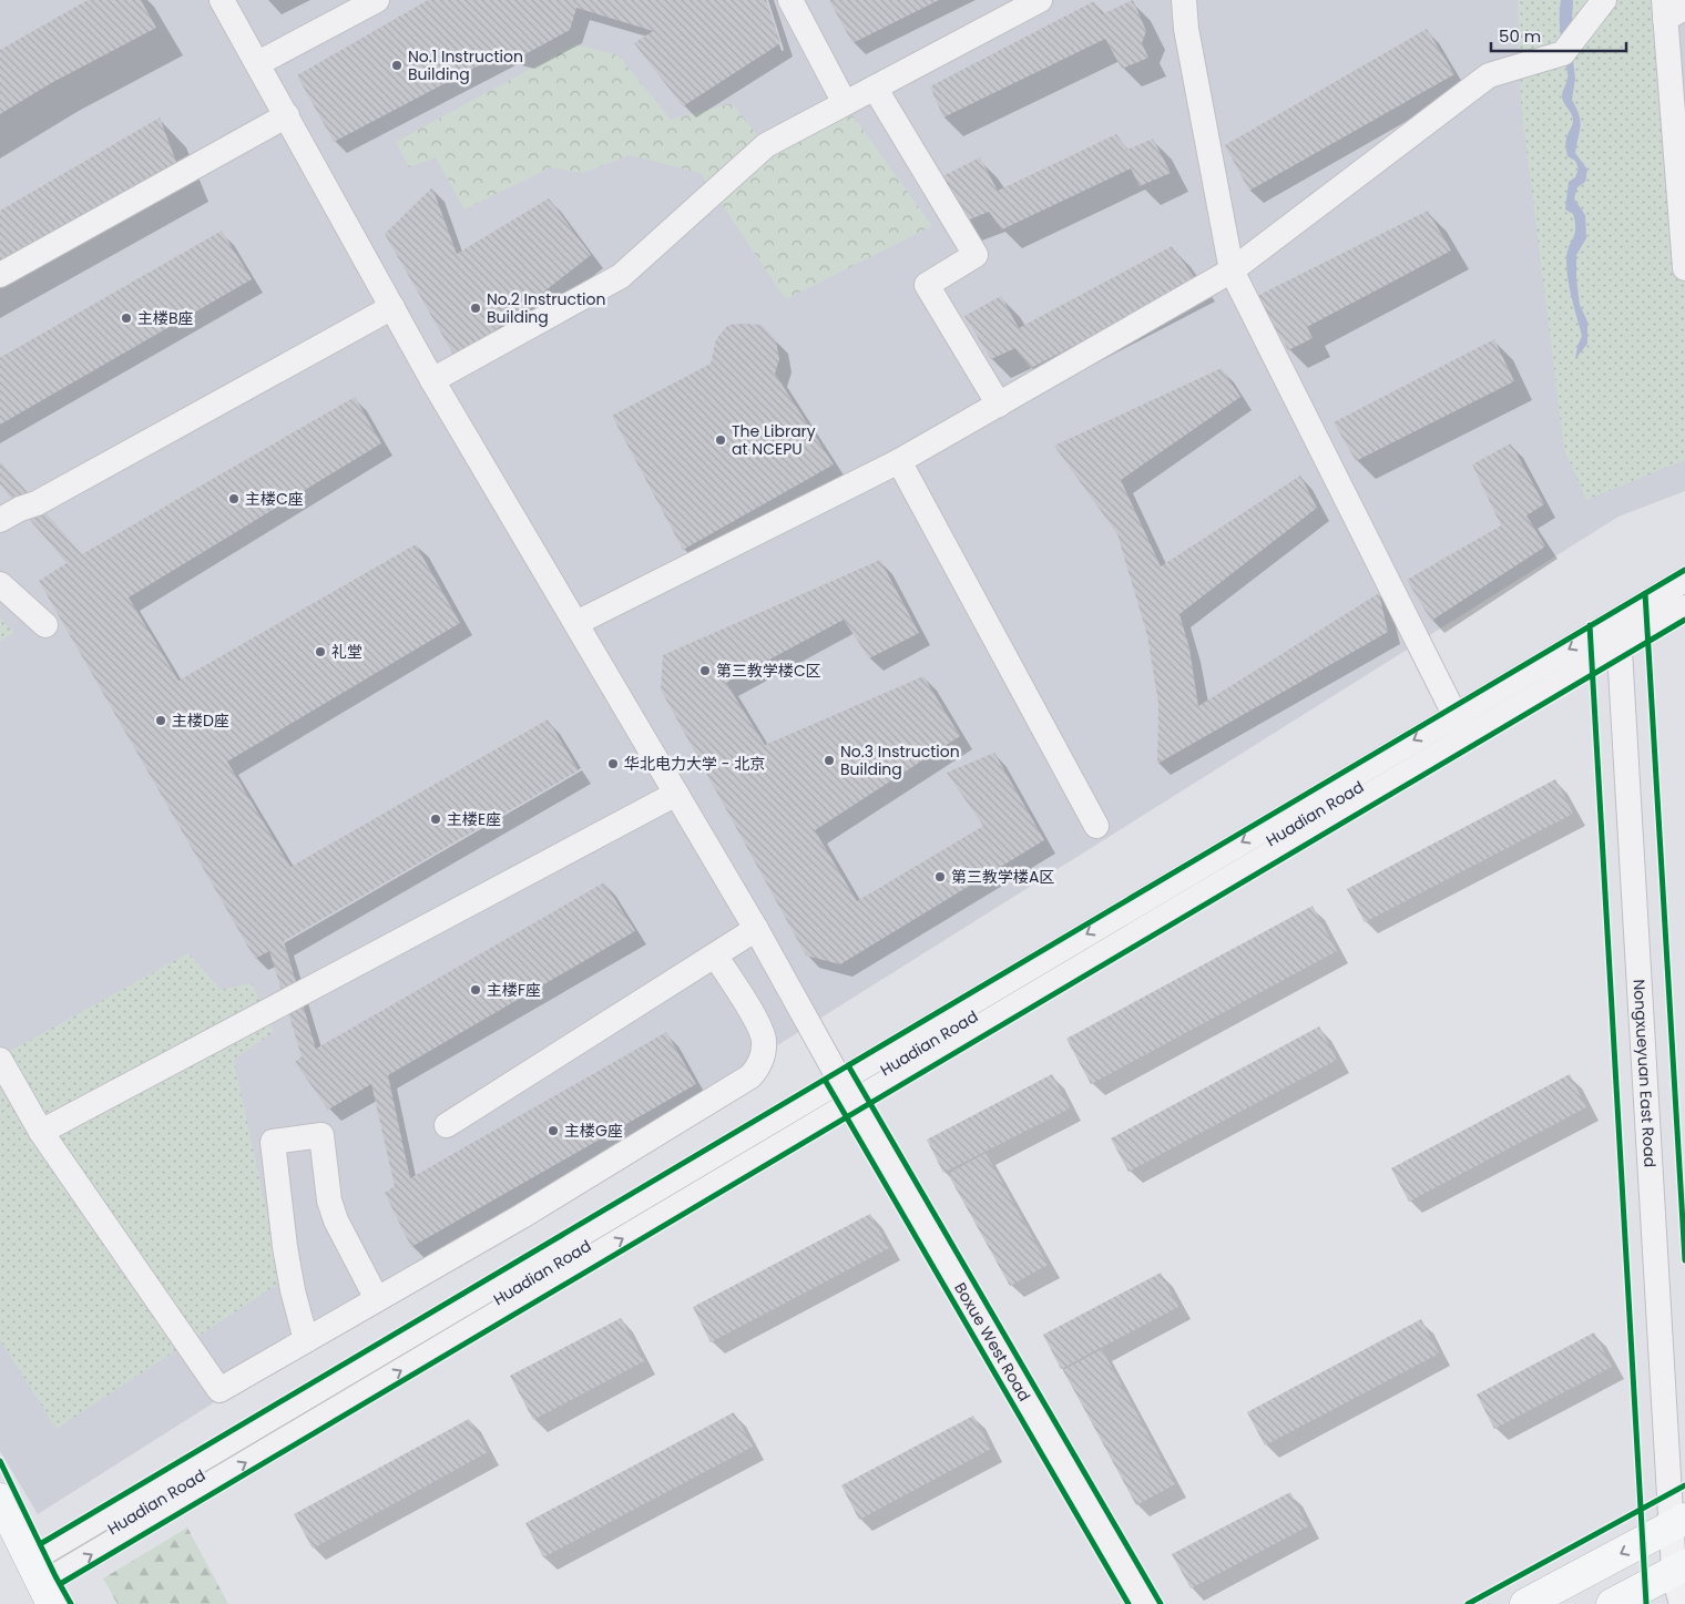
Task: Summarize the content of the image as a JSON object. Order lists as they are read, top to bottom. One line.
{"streets":{"street":["Huadian Road","Nongxueyuan East Road","Boxue West Road"]},"crossings":[["Huadian Road","Nongxueyuan East Road"],["Huadian Road","Boxue West Road"]],"places":["No.1 Instruction Building","No.2 Instruction Building","主楼B座","The Library at NCEPU","主楼C座","礼堂","第三教学楼C区","主楼D座","No.3 Instruction Building","华北电力大学 - 北京","主楼E座","第三教学楼A区","主楼F座","主楼G座"],"scale_bar":"50 m"}
